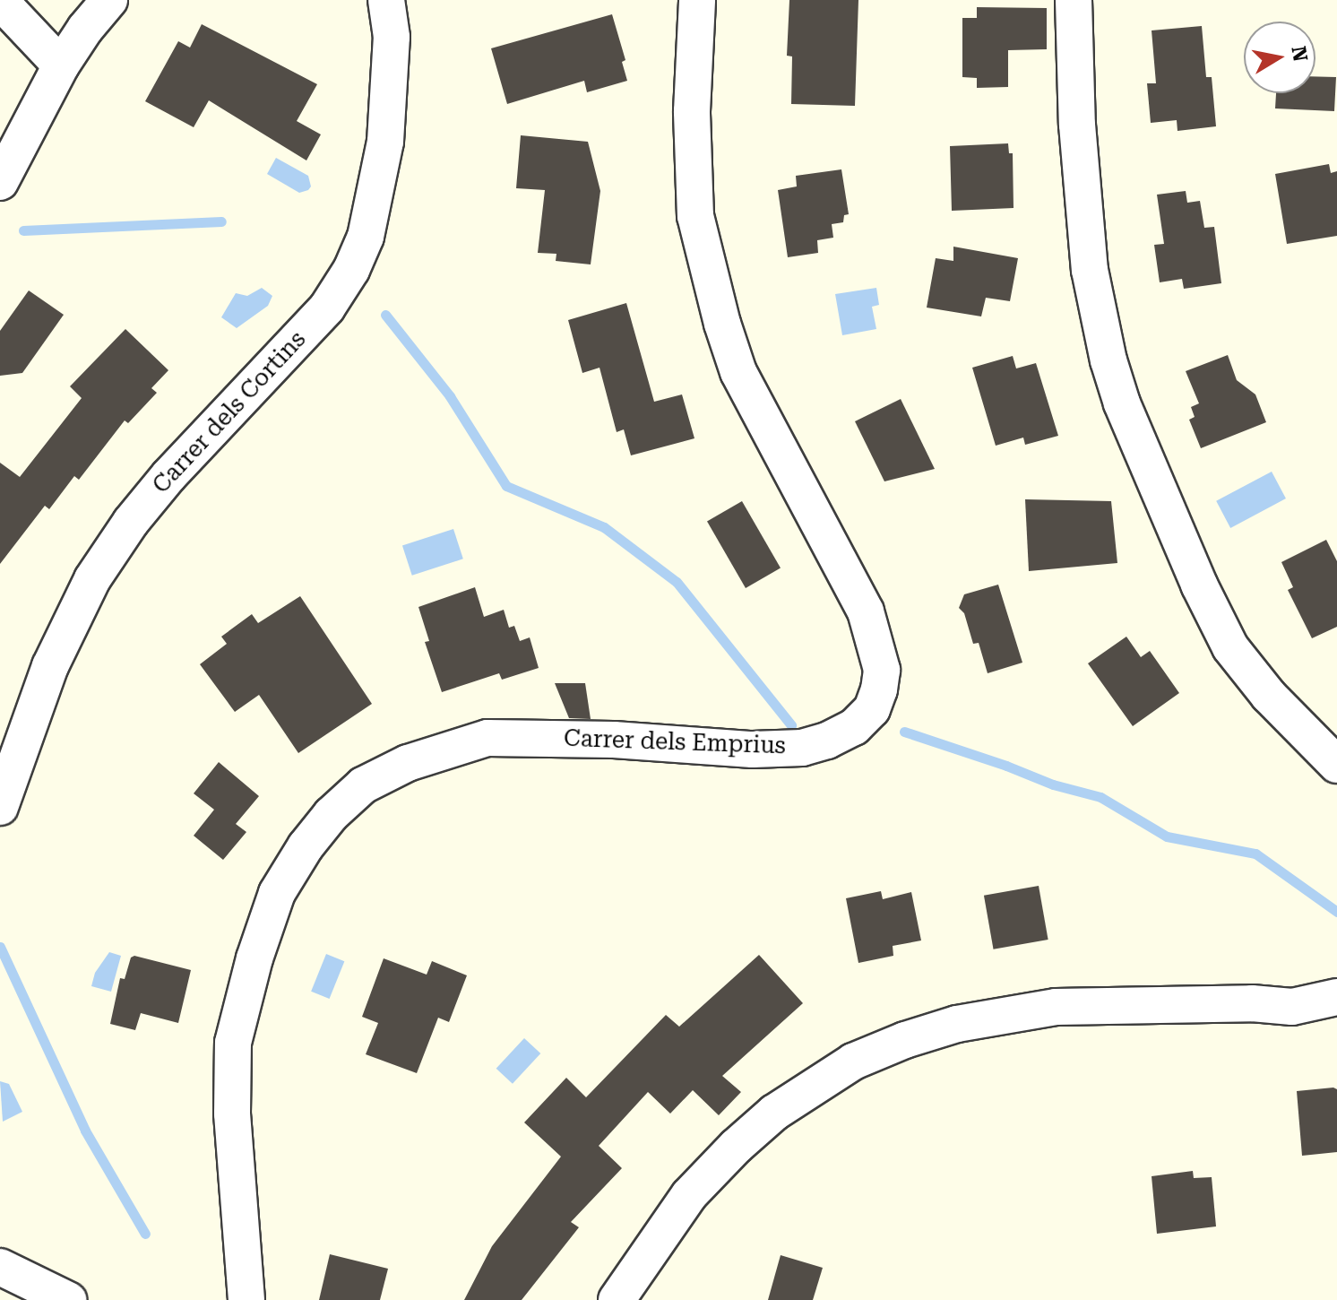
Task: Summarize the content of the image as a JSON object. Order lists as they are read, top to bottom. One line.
{"streets":{"street":["Carrer dels Cortins","Carrer dels Emprius"]},"north":"right"}
